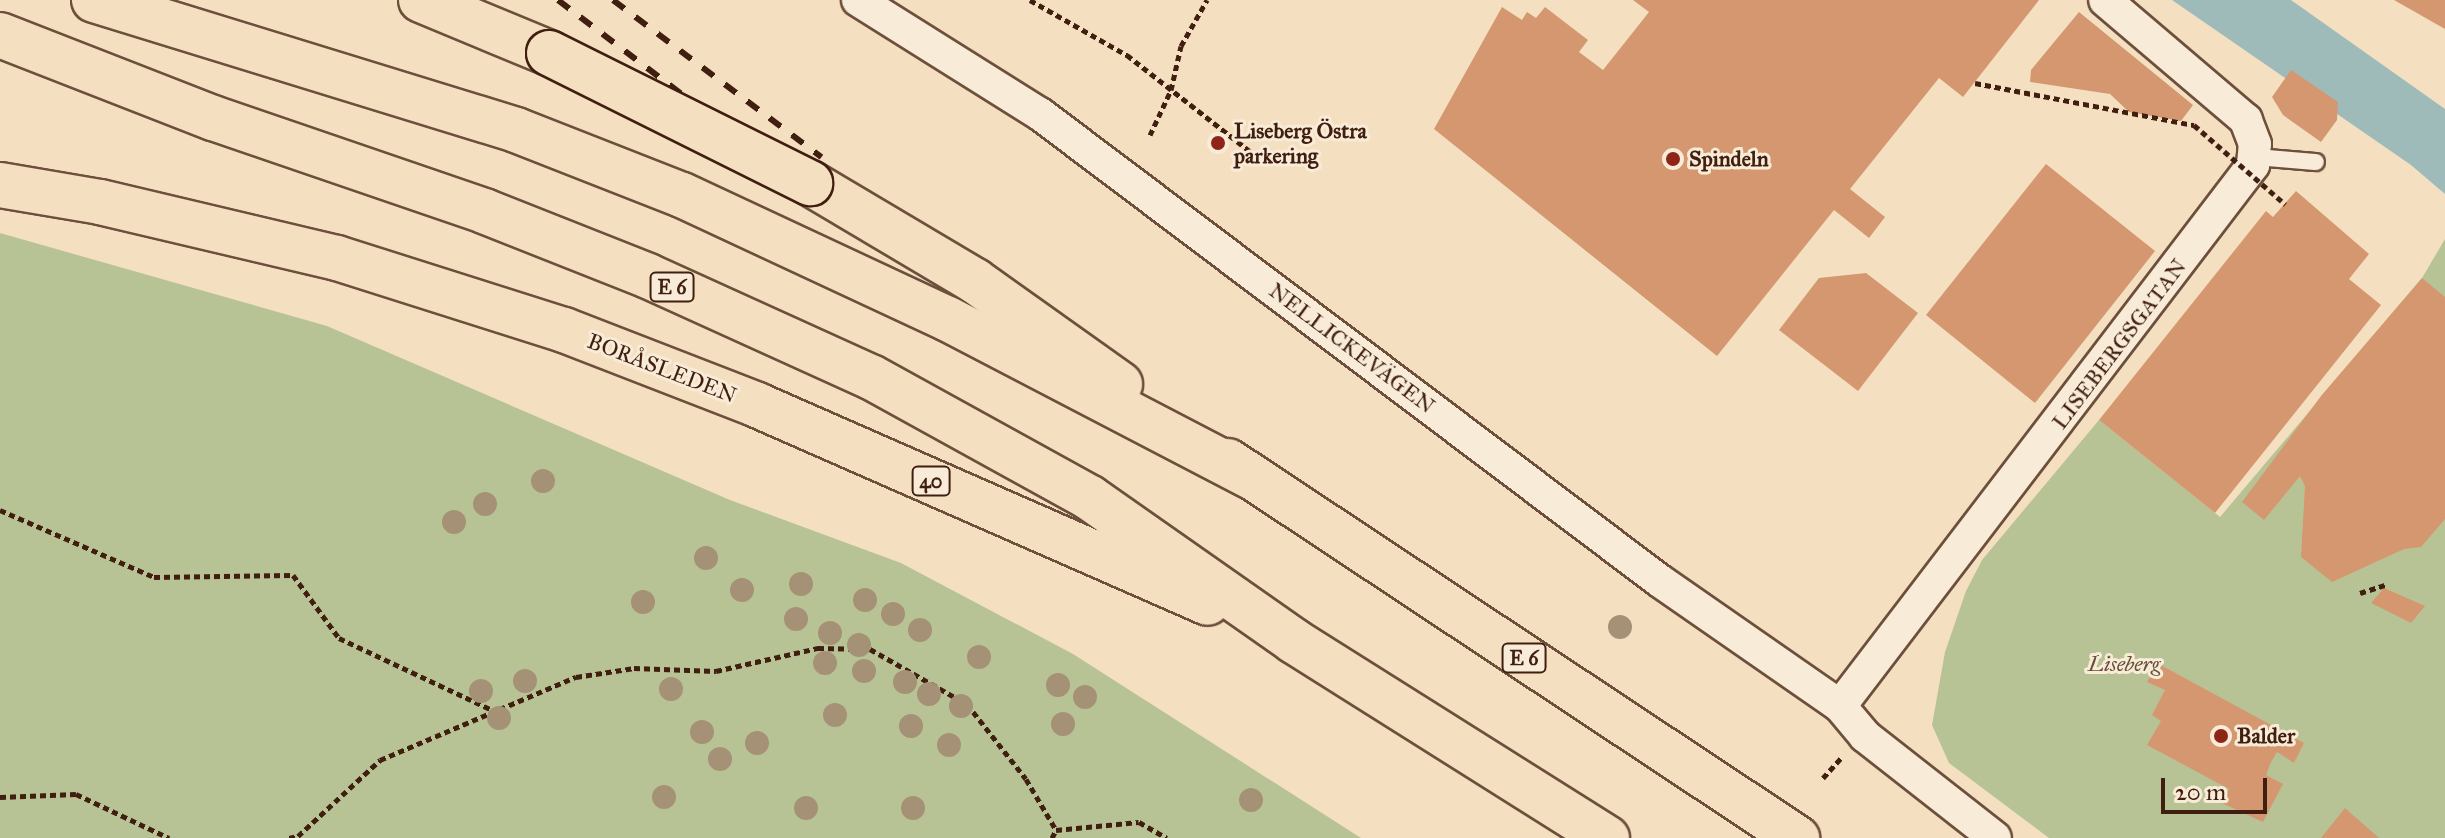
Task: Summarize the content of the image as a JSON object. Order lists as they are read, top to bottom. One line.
{"streets":{"highway":["E 6","BORÅSLEDEN","40"],"street":["LISEBERGSGATAN","NELLICKEVÄGEN"]},"crossings":[["E 6","BORÅSLEDEN"],["LISEBERGSGATAN","NELLICKEVÄGEN"]],"parks":["Liseberg"],"places":["Liseberg Östra parkering","Spindeln","Balder"],"scale_bar":"20 m"}
